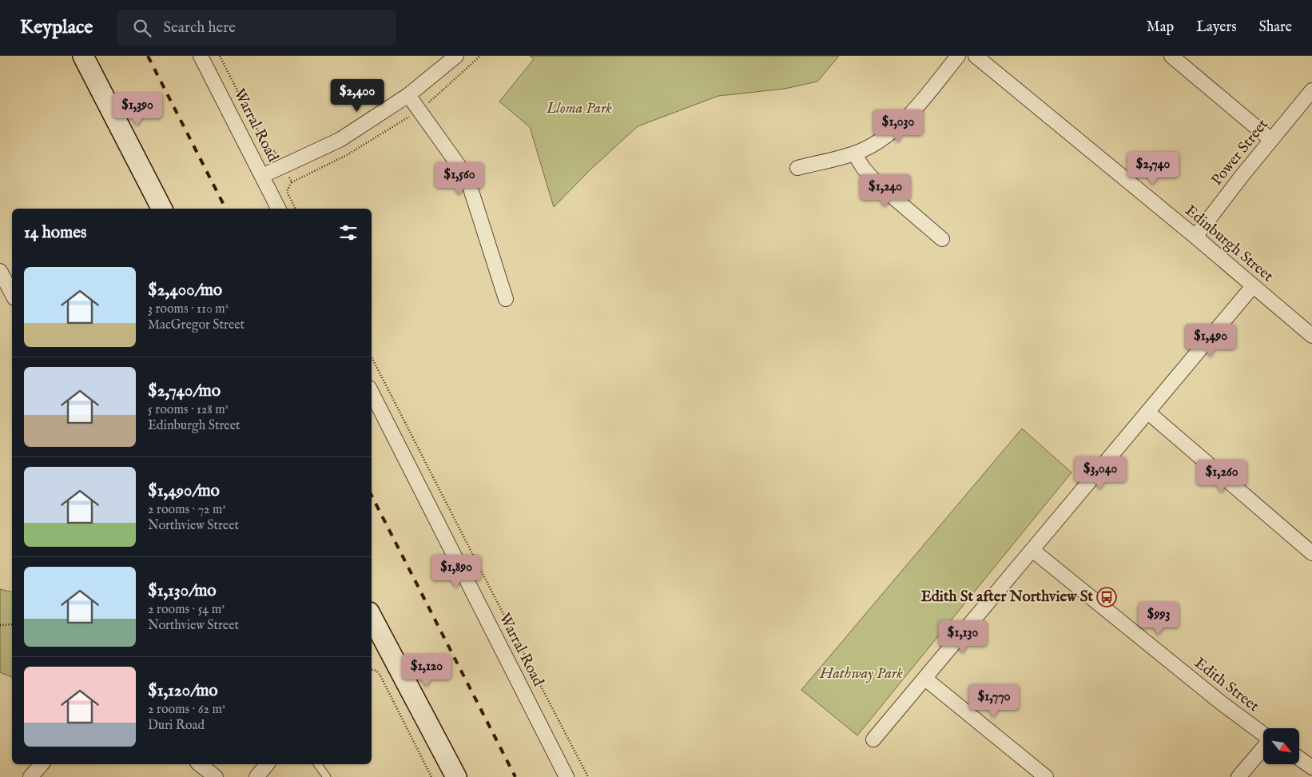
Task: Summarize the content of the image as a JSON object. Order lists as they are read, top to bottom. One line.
{"streets":{"street":["Warral Road","Power Street","Edinburgh Street","Edith Street"]},"crossings":[["Power Street","Edinburgh Street"]],"parks":["Lloma Park","Hathway Park"],"places":{"bus stop":["Edith St after Northview St"]},"north":"bottom right","page":{"header":"Keyplace","search":"Search here","nav":["Map","Layers","Share"],"price":["$2,400","$1,390","$1,030","$2,740","$1,560","$1,240","$1,490","$3,040","$1,260","$1,890","$993","$1,130","$1,120","$1,770"],"heading":"14 homes","list":[{"name":"$2,400/mo","note":"3 rooms · 110 m² · MacGregor Street"},{"name":"$2,740/mo","note":"5 rooms · 128 m² · Edinburgh Street"},{"name":"$1,490/mo","note":"2 rooms · 72 m² · Northview Street"},{"name":"$1,130/mo","note":"2 rooms · 54 m² · Northview Street"},{"name":"$1,120/mo","note":"2 rooms · 62 m² · Duri Road"}]}}
